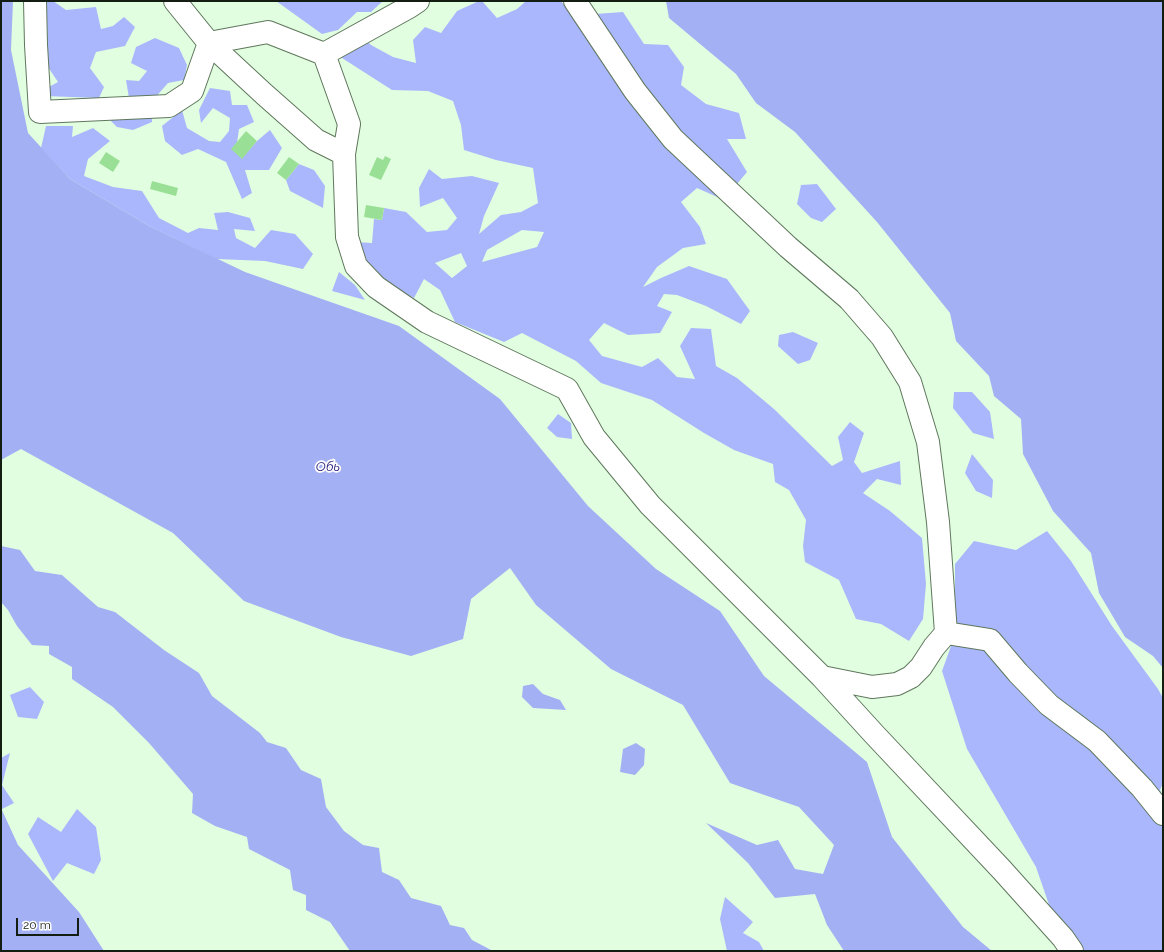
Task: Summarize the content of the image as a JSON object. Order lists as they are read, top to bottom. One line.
{"water":["Обь"],"scale_bar":"20 m"}
